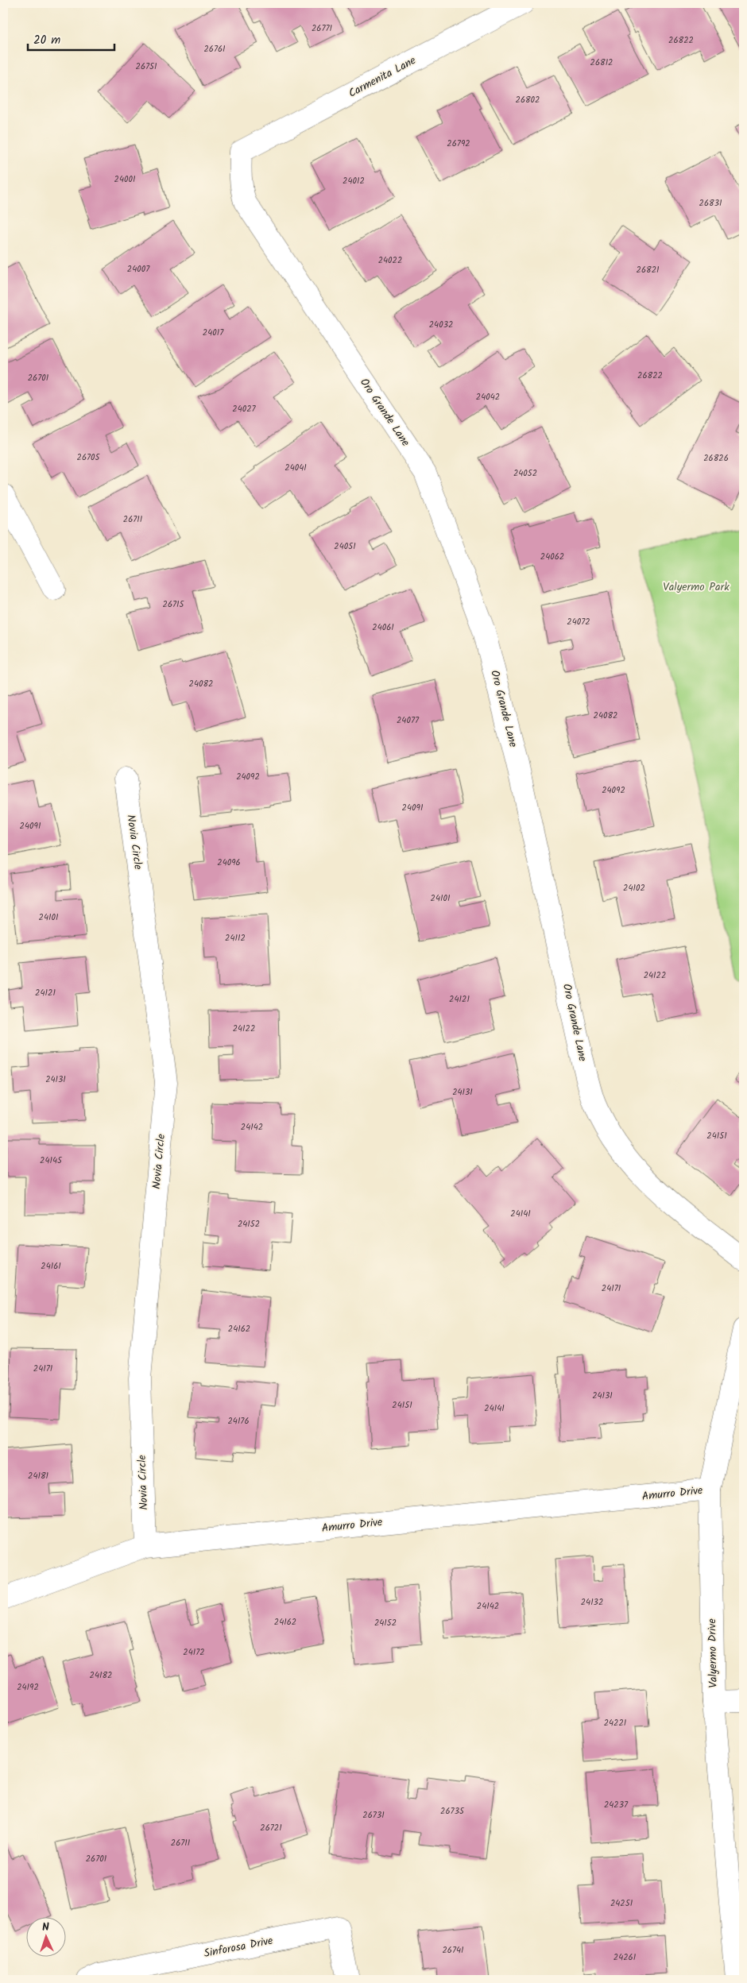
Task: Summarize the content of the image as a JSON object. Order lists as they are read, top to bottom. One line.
{"streets":{"street":["Carmenita Lane","Oro Grande Lane","Novia Circle","Amurro Drive","Valyermo Drive","Sinforosa Drive"]},"crossings":[["Carmenita Lane","Oro Grande Lane"],["Novia Circle","Amurro Drive"],["Amurro Drive","Valyermo Drive"]],"parks":["Valyermo Park"],"house_numbers":["26771","26822","26761","26812","26751","26802","26792","24001","24012","26831","24022","24007","26821","24032","24017","26822","26701","24042","24027","26705","26826","24041","24052","26711","24051","24062","26715","24072","24061","24082","24082","24077","24092","24092","24091","24091","24096","24102","24101","24101","24112","24122","24121","24121","24122","24131","24131","24142","24151","24145","24141","24152","24161","24171","24162","24171","24131","24151","24141","24176","24181","24132","24142","24162","24152","24172","24182","24192","24221","24237","26735","26731","26721","26711","26701","24251","26741","24261"],"scale_bar":"20 m","north":"top"}
